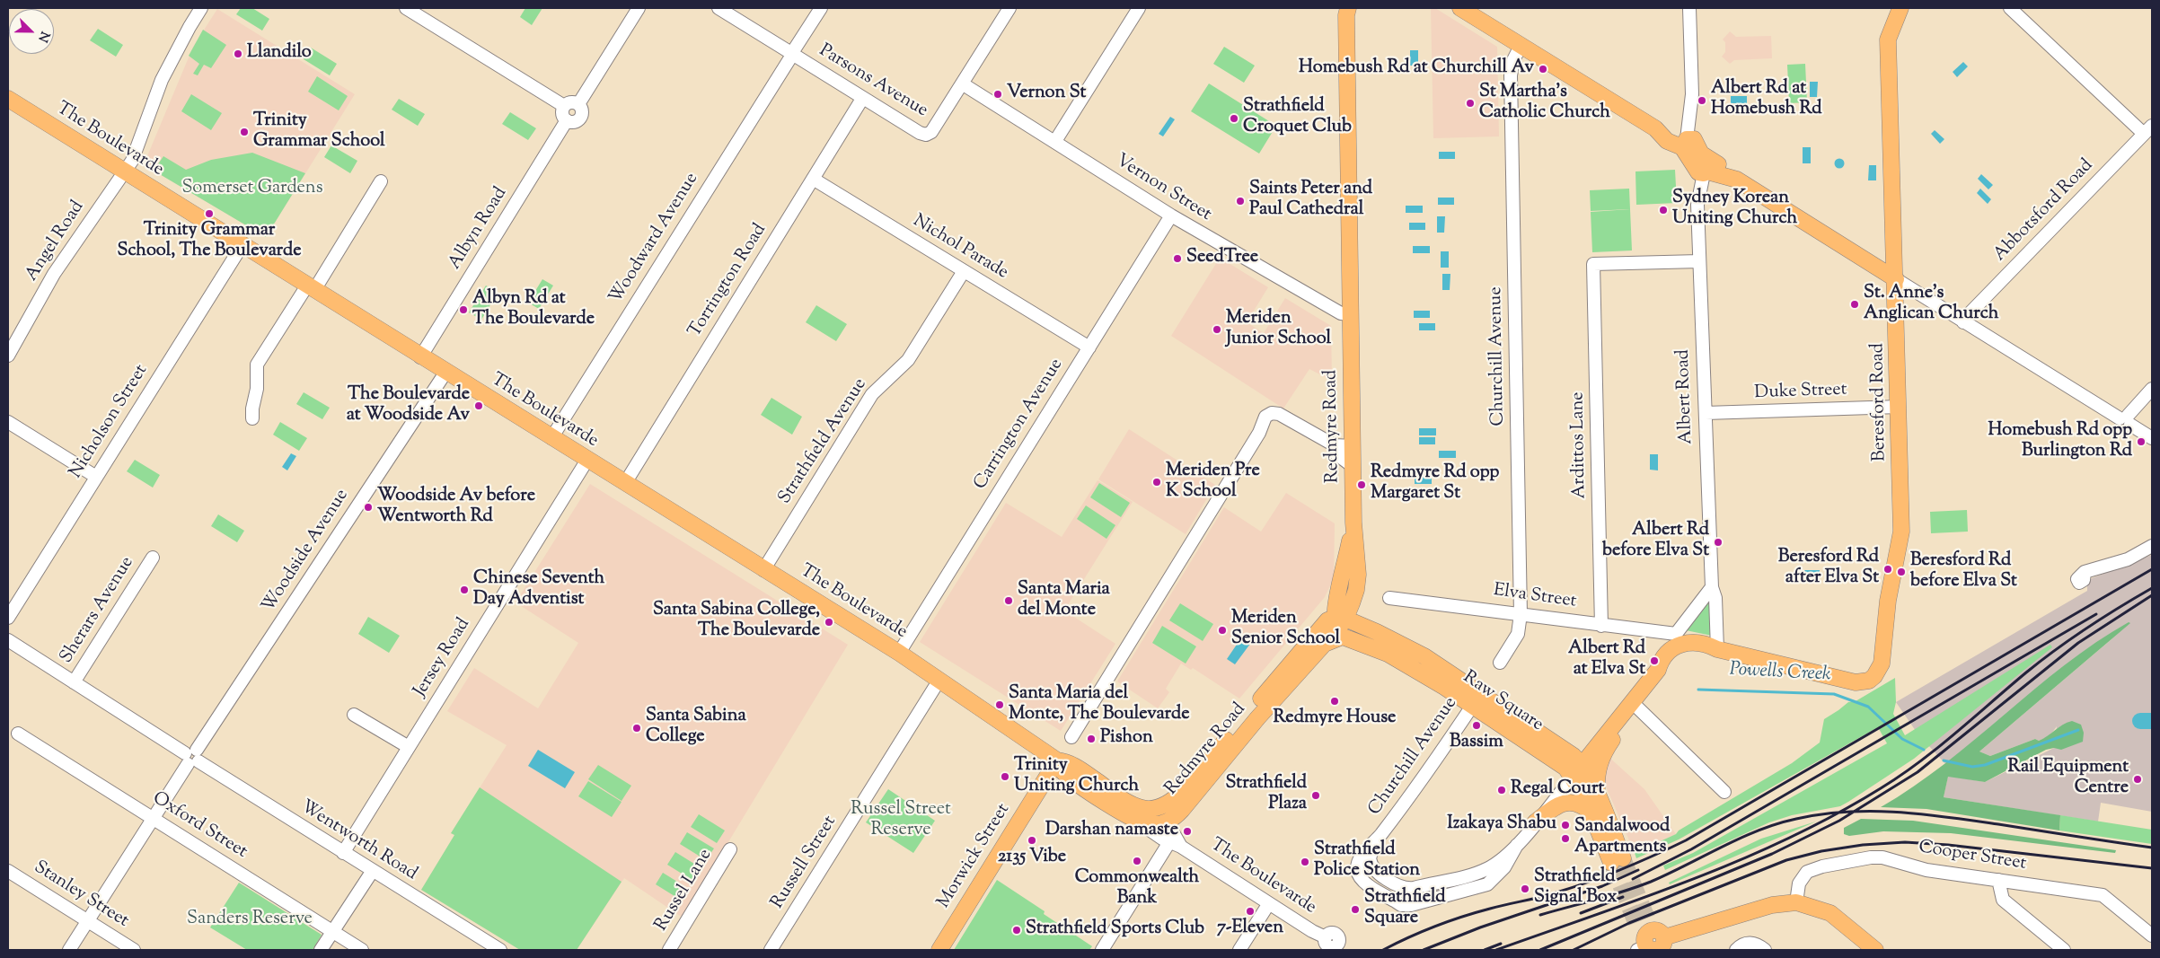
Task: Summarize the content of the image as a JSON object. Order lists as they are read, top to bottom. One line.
{"streets":{"main road":["The Boulevarde","Beresford Road","Redmyre Road","Raw Square","Morwick Street"],"street":["Parsons Avenue","Vernon Street","Abbotsford Road","Albyn Road","Woodward Avenue","Angel Road","Nichol Parade","Torrington Road","Churchill Avenue","Duke Street","Albert Road","Nicholson Street","Carrington Avenue","Strathfield Avenue","Ardittos Lane","Woodside Avenue","Elva Street","Sherars Avenue","Jersey Road","Oxford Street","Wentworth Road","Cooper Street","Russell Street","Russel Lane","Stanley Street"]},"crossings":[["Parsons Avenue","Vernon Street"],["Parsons Avenue","Woodward Avenue"],["Parsons Avenue","Torrington Road"],["The Boulevarde","Albyn Road"],["The Boulevarde","Woodward Avenue"],["The Boulevarde","Angel Road"],["The Boulevarde","Torrington Road"],["The Boulevarde","Nicholson Street"],["The Boulevarde","Carrington Avenue"],["The Boulevarde","Redmyre Road"],["The Boulevarde","Strathfield Avenue"],["The Boulevarde","Woodside Avenue"],["The Boulevarde","Jersey Road"],["The Boulevarde","Morwick Street"],["The Boulevarde","Russell Street"],["Vernon Street","Carrington Avenue"],["Vernon Street","Redmyre Road"],["Nichol Parade","Torrington Road"],["Nichol Parade","Carrington Avenue"],["Nichol Parade","Strathfield Avenue"],["Churchill Avenue","Elva Street"],["Churchill Avenue","Raw Square"],["Duke Street","Albert Road"],["Duke Street","Beresford Road"],["Albert Road","Beresford Road"],["Albert Road","Ardittos Lane"],["Redmyre Road","Raw Square"],["Ardittos Lane","Elva Street"],["Woodside Avenue","Oxford Street"],["Woodside Avenue","Wentworth Road"],["Woodside Avenue","Stanley Street"],["Sherars Avenue","Wentworth Road"],["Jersey Road","Wentworth Road"]],"water":["Powells Creek"],"parks":["Somerset Gardens","Russel Street Reserve","Sanders Reserve"],"places":["Llandilo","Homebush Rd at Churchill Av","Vernon St","Albert Rd at Homebush Rd","St Martha's Catholic Church","Strathfield Croquet Club","Trinity Grammar School","Saints Peter and Paul Cathedral","Sydney Korean Uniting Church","Trinity Grammar School, The Boulevarde","SeedTree","St. Anne's Anglican Church","Albyn Rd at The Boulevarde","Meriden Junior School","The Boulevarde at Woodside Av","Homebush Rd opp Burlington Rd","Meriden Pre K School","Redmyre Rd opp Margaret St","Woodside Av before Wentworth Rd","Albert Rd before Elva St","Beresford Rd after Elva St","Beresford Rd before Elva St","Chinese Seventh Day Adventist","Santa Maria del Monte","Santa Sabina College, The Boulevarde","Meriden Senior School","Albert Rd at Elva St","Redmyre House","Santa Maria del Monte, The Boulevarde","Bassim","Santa Sabina College","Pishon","Trinity Uniting Church","Rail Equipment Centre","Regal Court","Strathfield Plaza","Izakaya Shabu","Darshan namaste","Sandalwood Apartments","2135 Vibe","Commonwealth Bank","Strathfield Police Station","Strathfield Signal Box","Strathfield Square","7-Eleven","Strathfield Sports Club"],"north":"bottom right"}
